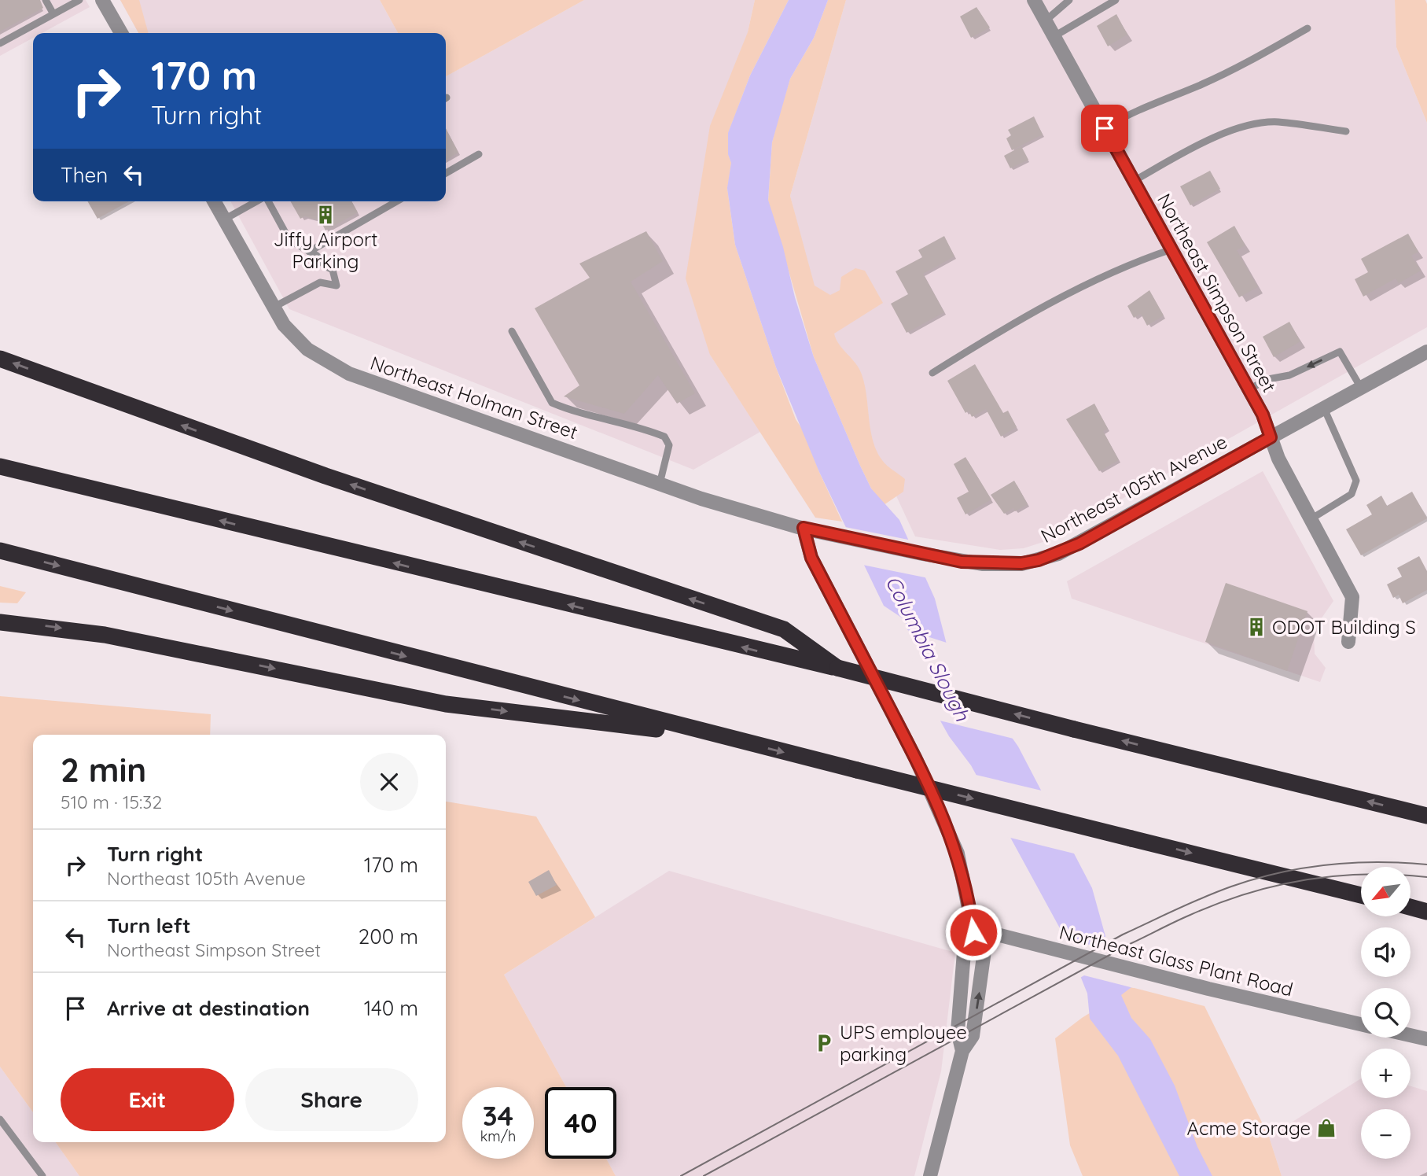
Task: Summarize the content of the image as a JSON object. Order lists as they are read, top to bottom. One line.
{"streets":{"street":["Northeast Simpson Street","Northeast Holman Street","Northeast 105th Avenue","Northeast Glass Plant Road"]},"crossings":[["Northeast Simpson Street","Northeast 105th Avenue"],["Northeast Holman Street","Northeast 105th Avenue"]],"water":["Columbia Slough"],"places":{"building":["Jiffy Airport Parking","ODOT Building S"],"parking":["UPS employee parking"],"shop":["Acme Storage"]},"north":"bottom left","page":{"turn":["170 m","Turn right"],"then":"Then","heading":["2 min","510 m · 15:32"],"list":[{"name":"Turn right","note":"Northeast 105th Avenue","value":"170 m"},{"name":"Turn left","note":"Northeast Simpson Street","value":"200 m"},{"name":"Arrive at destination","value":"140 m"}],"map_buttons":["+","−"],"buttons":["Exit","Share"],"speed":"34 km/h","limit":"40"}}
